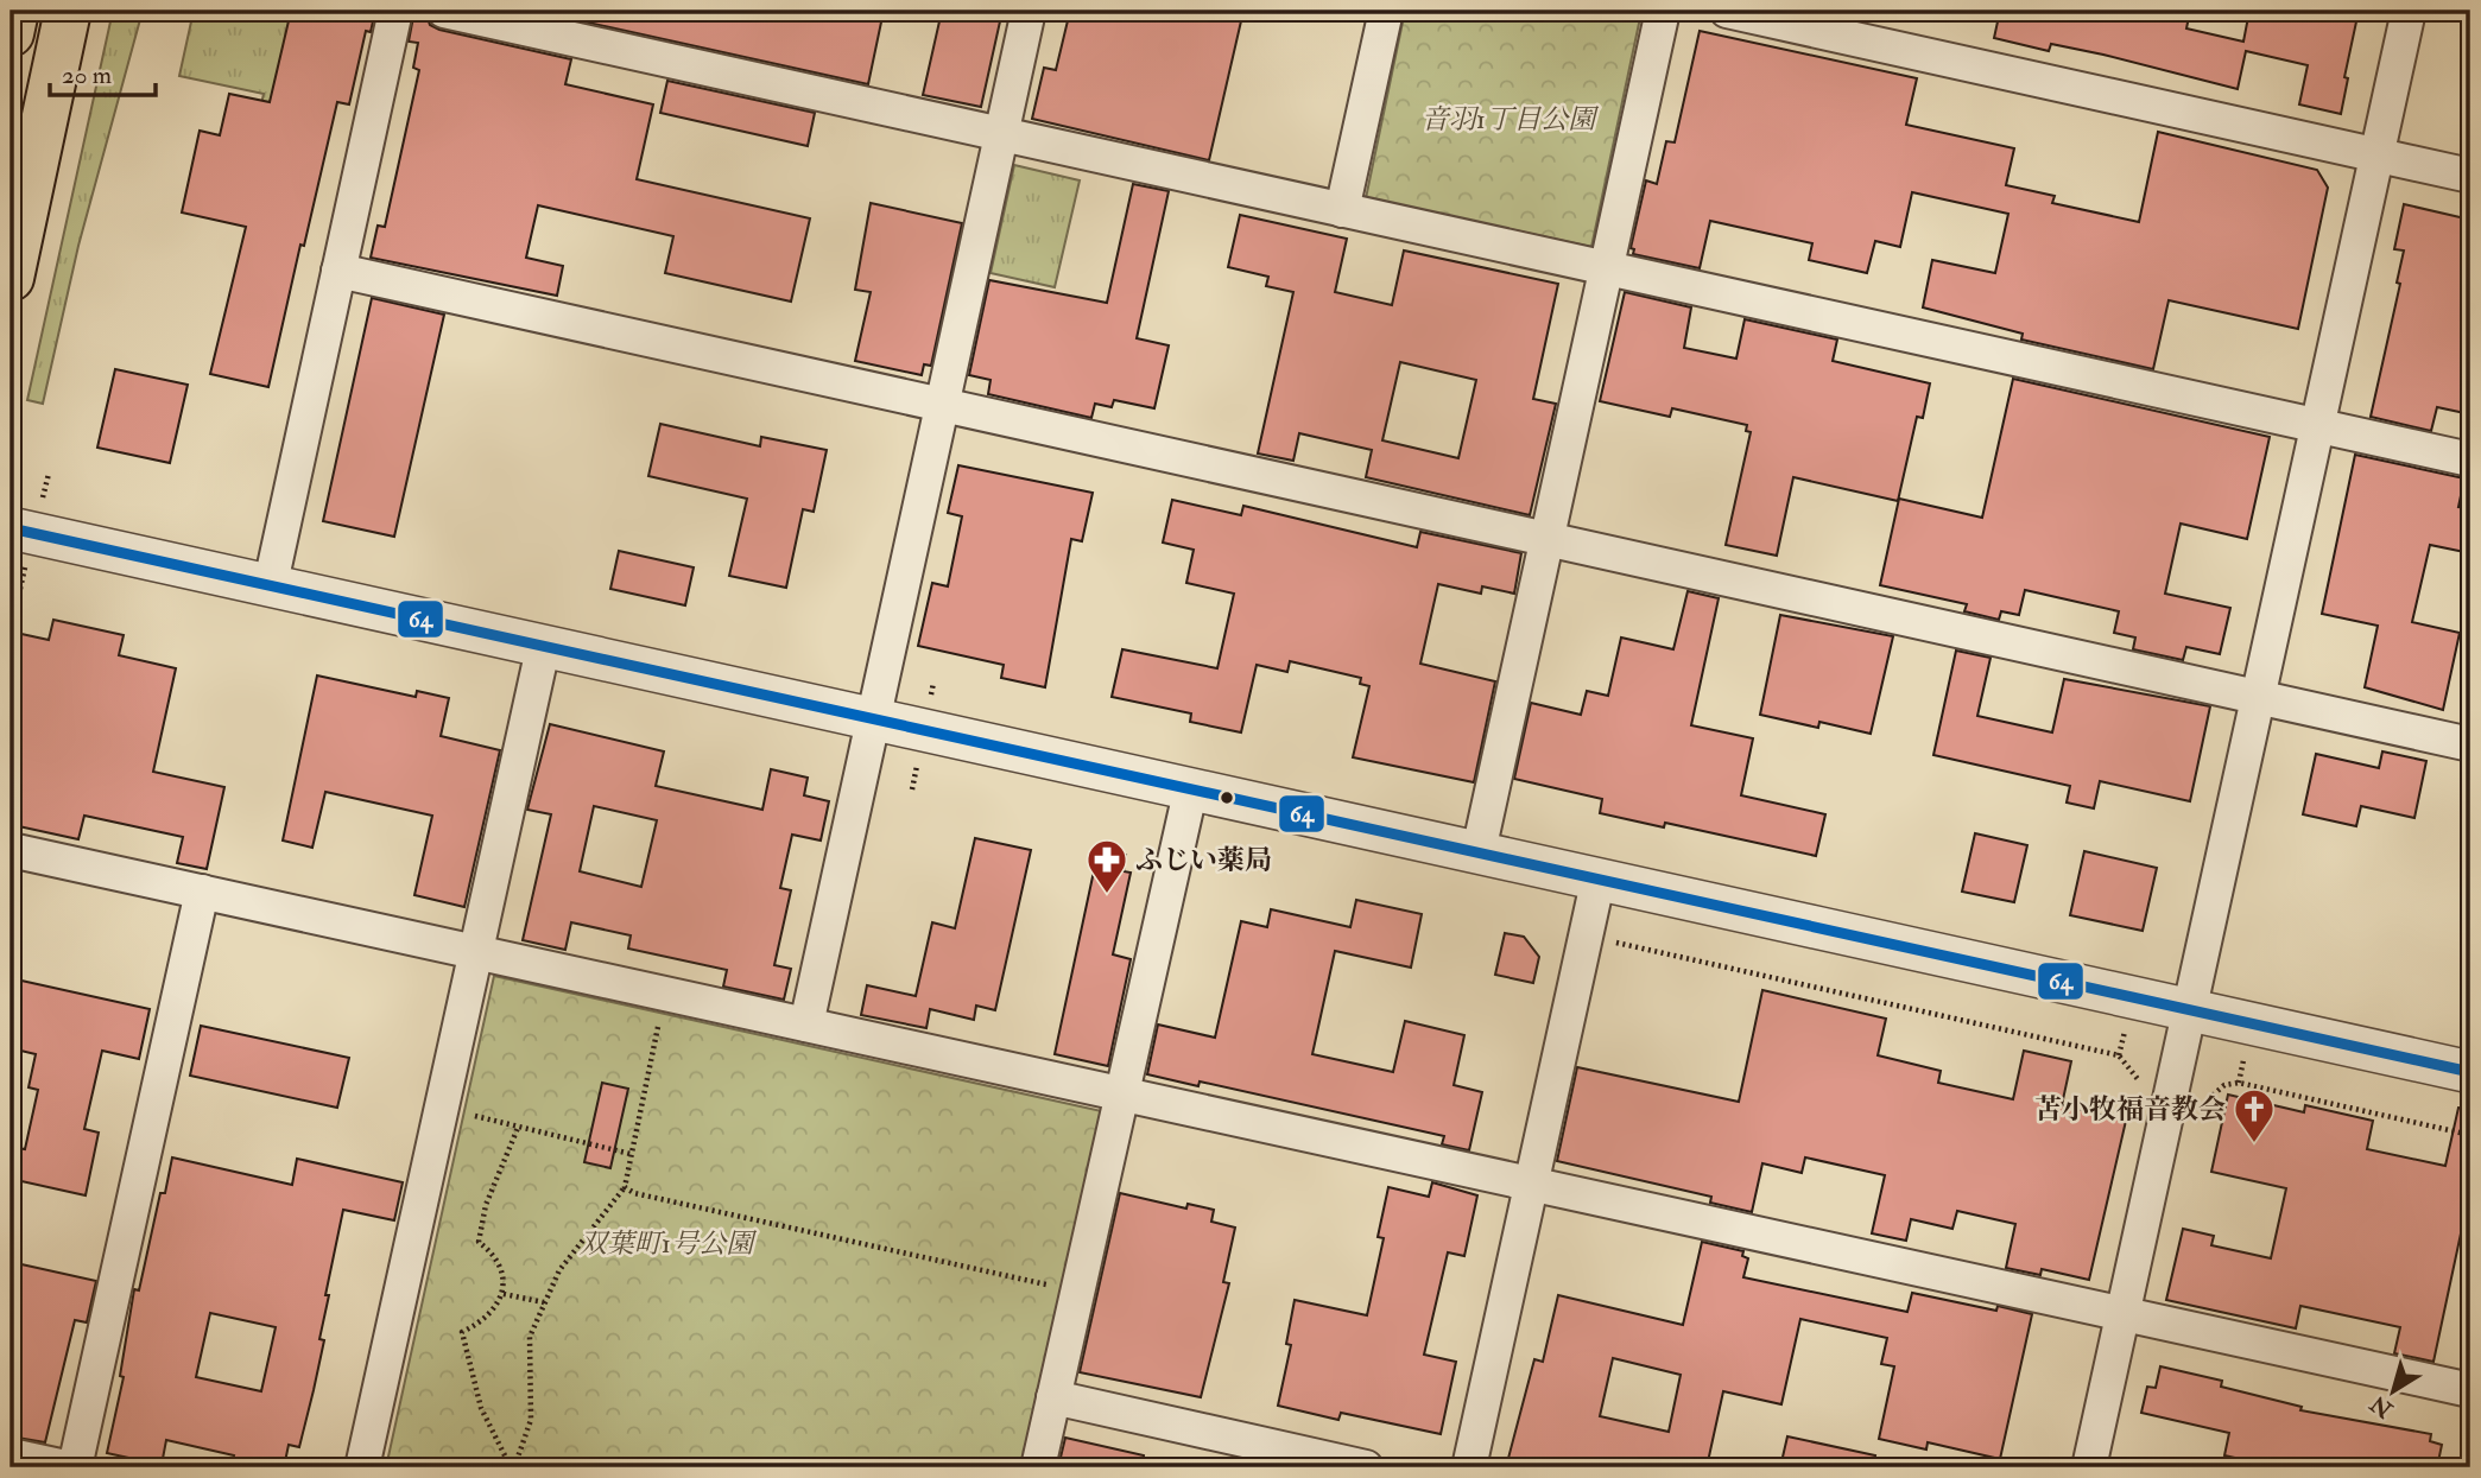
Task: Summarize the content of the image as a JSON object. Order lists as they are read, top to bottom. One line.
{"parks":["音羽1丁目公園","双葉町1号公園"],"places":{"pharmacy":["ふじい薬局"],"church":["苫小牧福音教会"]},"lines":["transit line 64"],"scale_bar":"20 m","north":"bottom left"}
